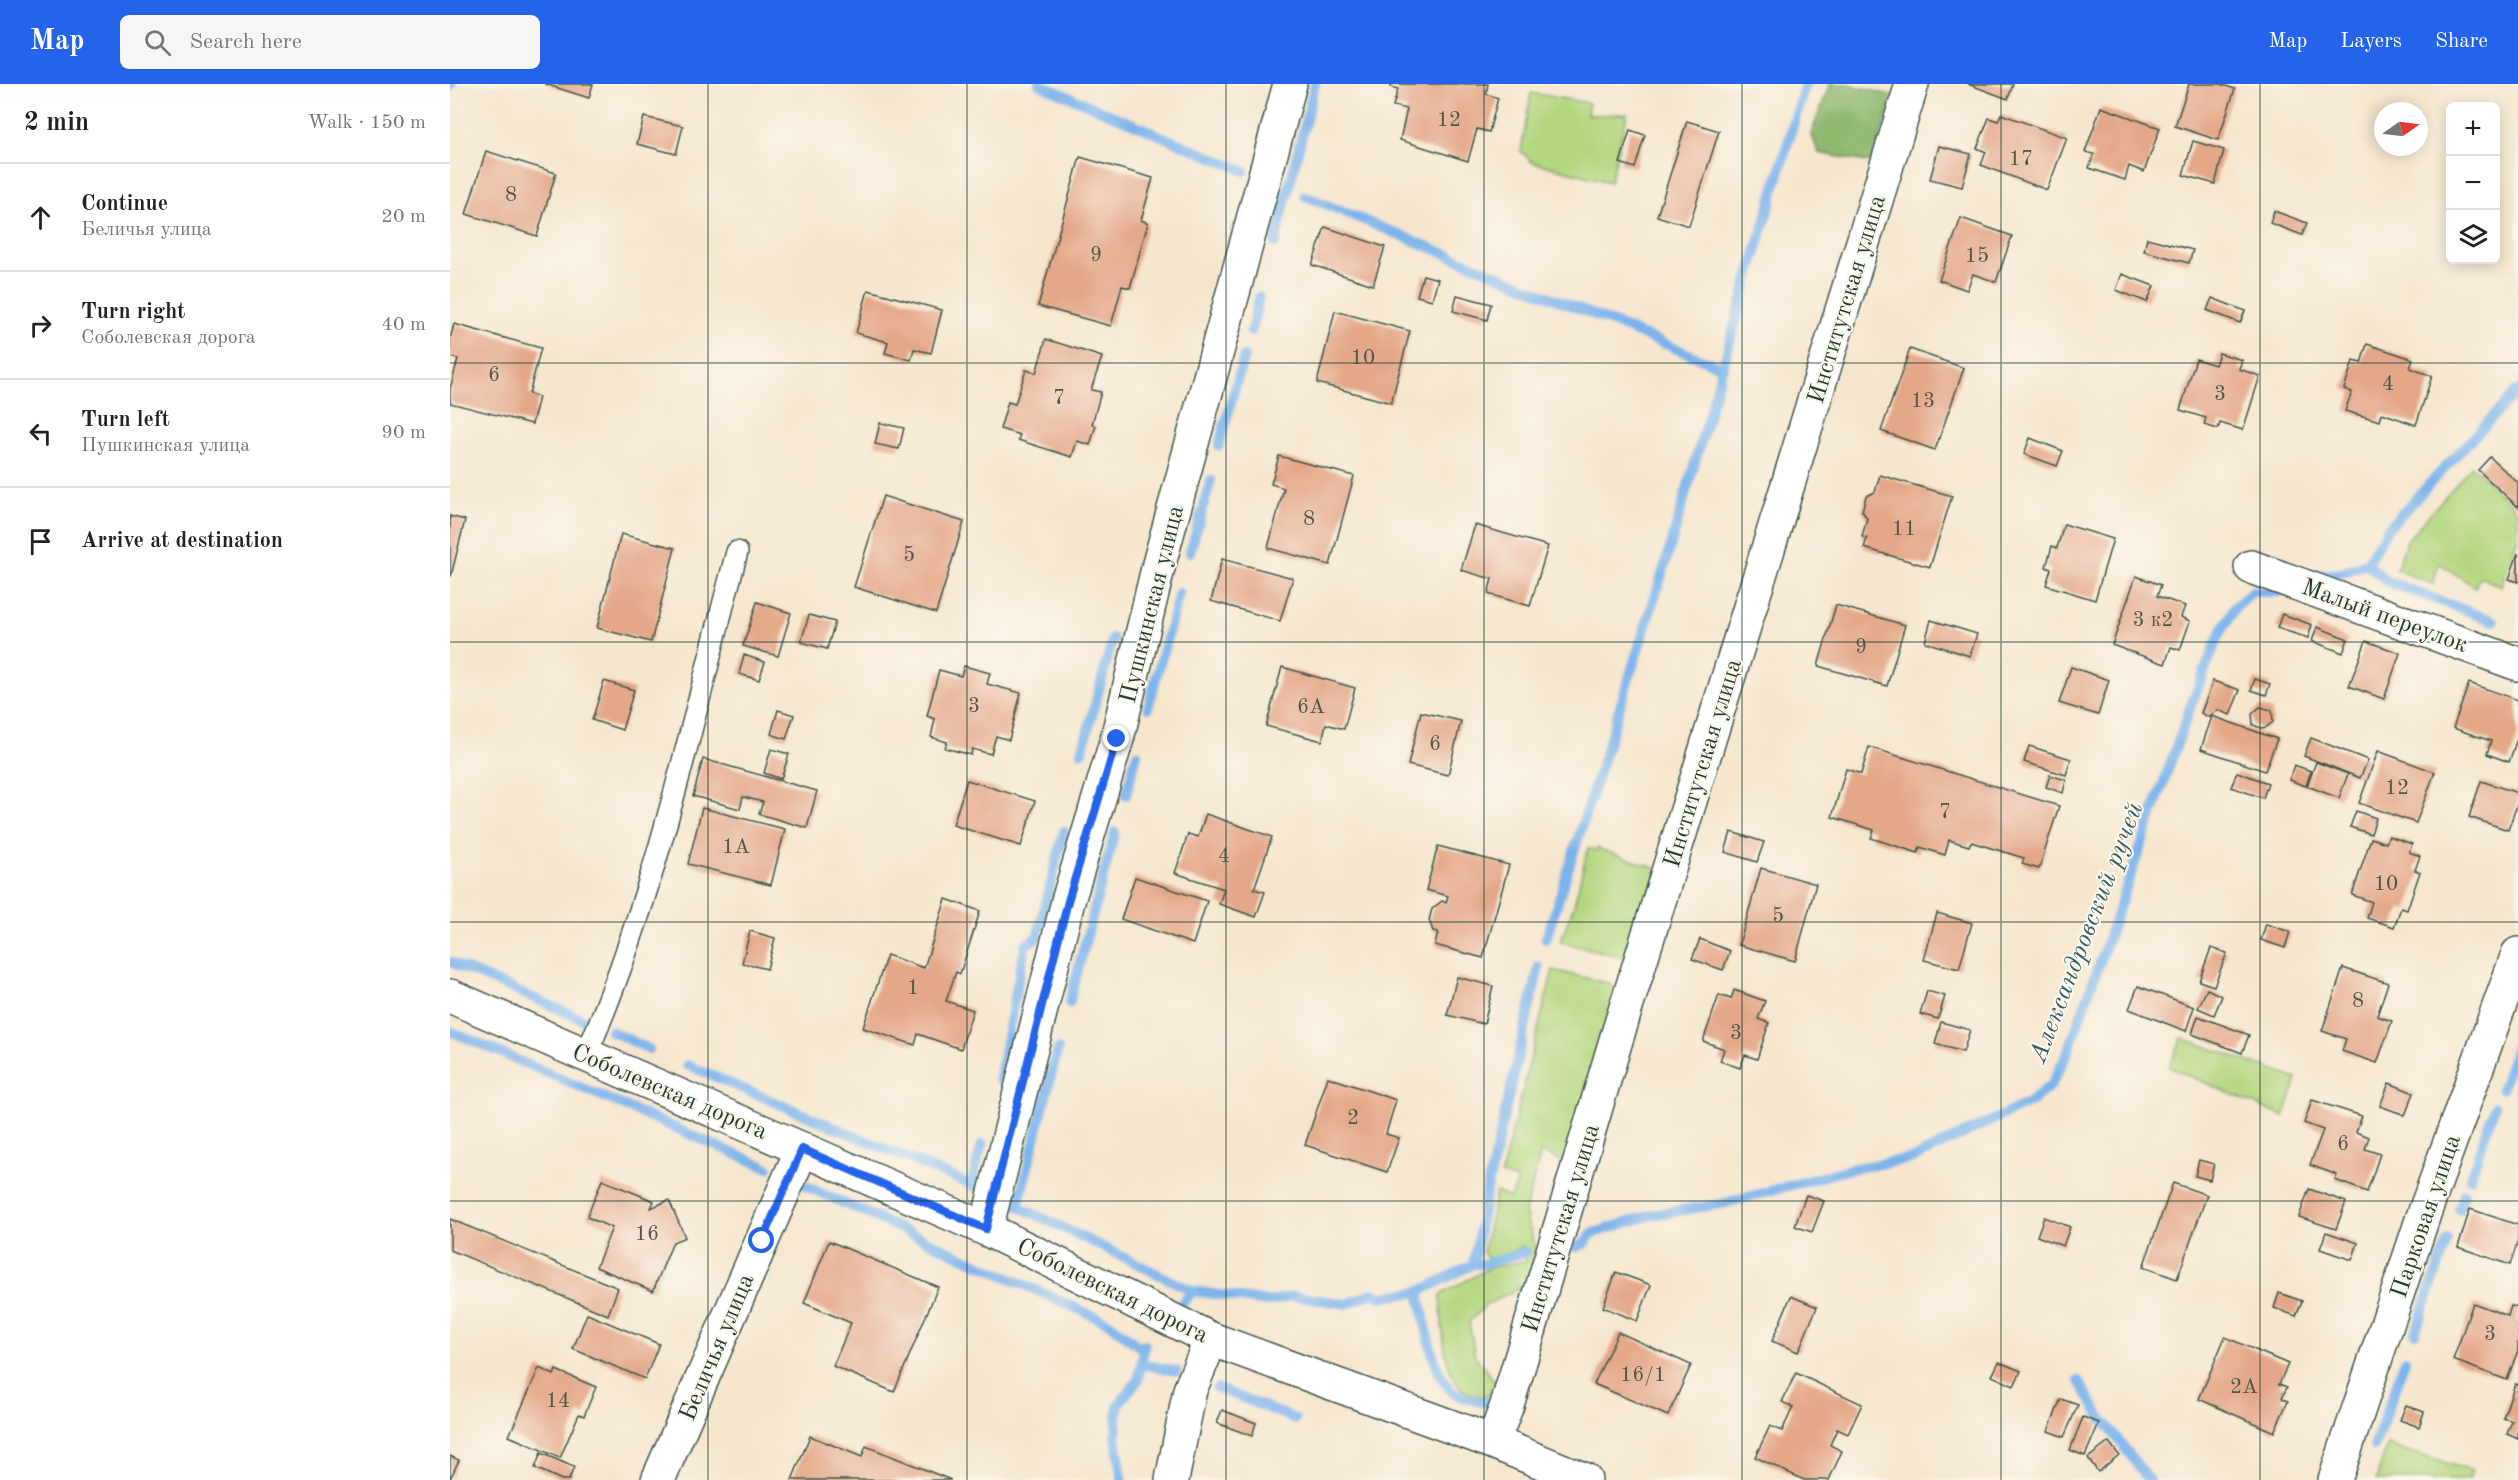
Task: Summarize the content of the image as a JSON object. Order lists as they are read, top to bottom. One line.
{"streets":{"street":["Институтская улица","Пушкинская улица","Малый переулок","Соболевская дорога","Парковая улица","Беличья улица"]},"crossings":[["Институтская улица","Соболевская дорога"],["Пушкинская улица","Соболевская дорога"],["Соболевская дорога","Беличья улица"]],"water":["Александровский ручей"],"house_numbers":["12","17","8","9","15","10","6","4","3","7","13","8","11","5","3 к2","9","3","6А","6","12","7","1А","4","10","5","1","8","3","2","6","16","3","16/1","2А","14"],"north":"right","page":{"header":"Map","search":"Search here","nav":["Map","Layers","Share"],"heading":["2 min","Walk · 150 m"],"map_buttons":["+","−"],"list":[["Continue","Беличья улица","20 m"],["Turn right","Соболевская дорога","40 m"],["Turn left","Пушкинская улица","90 m"],"Arrive at destination"]}}
